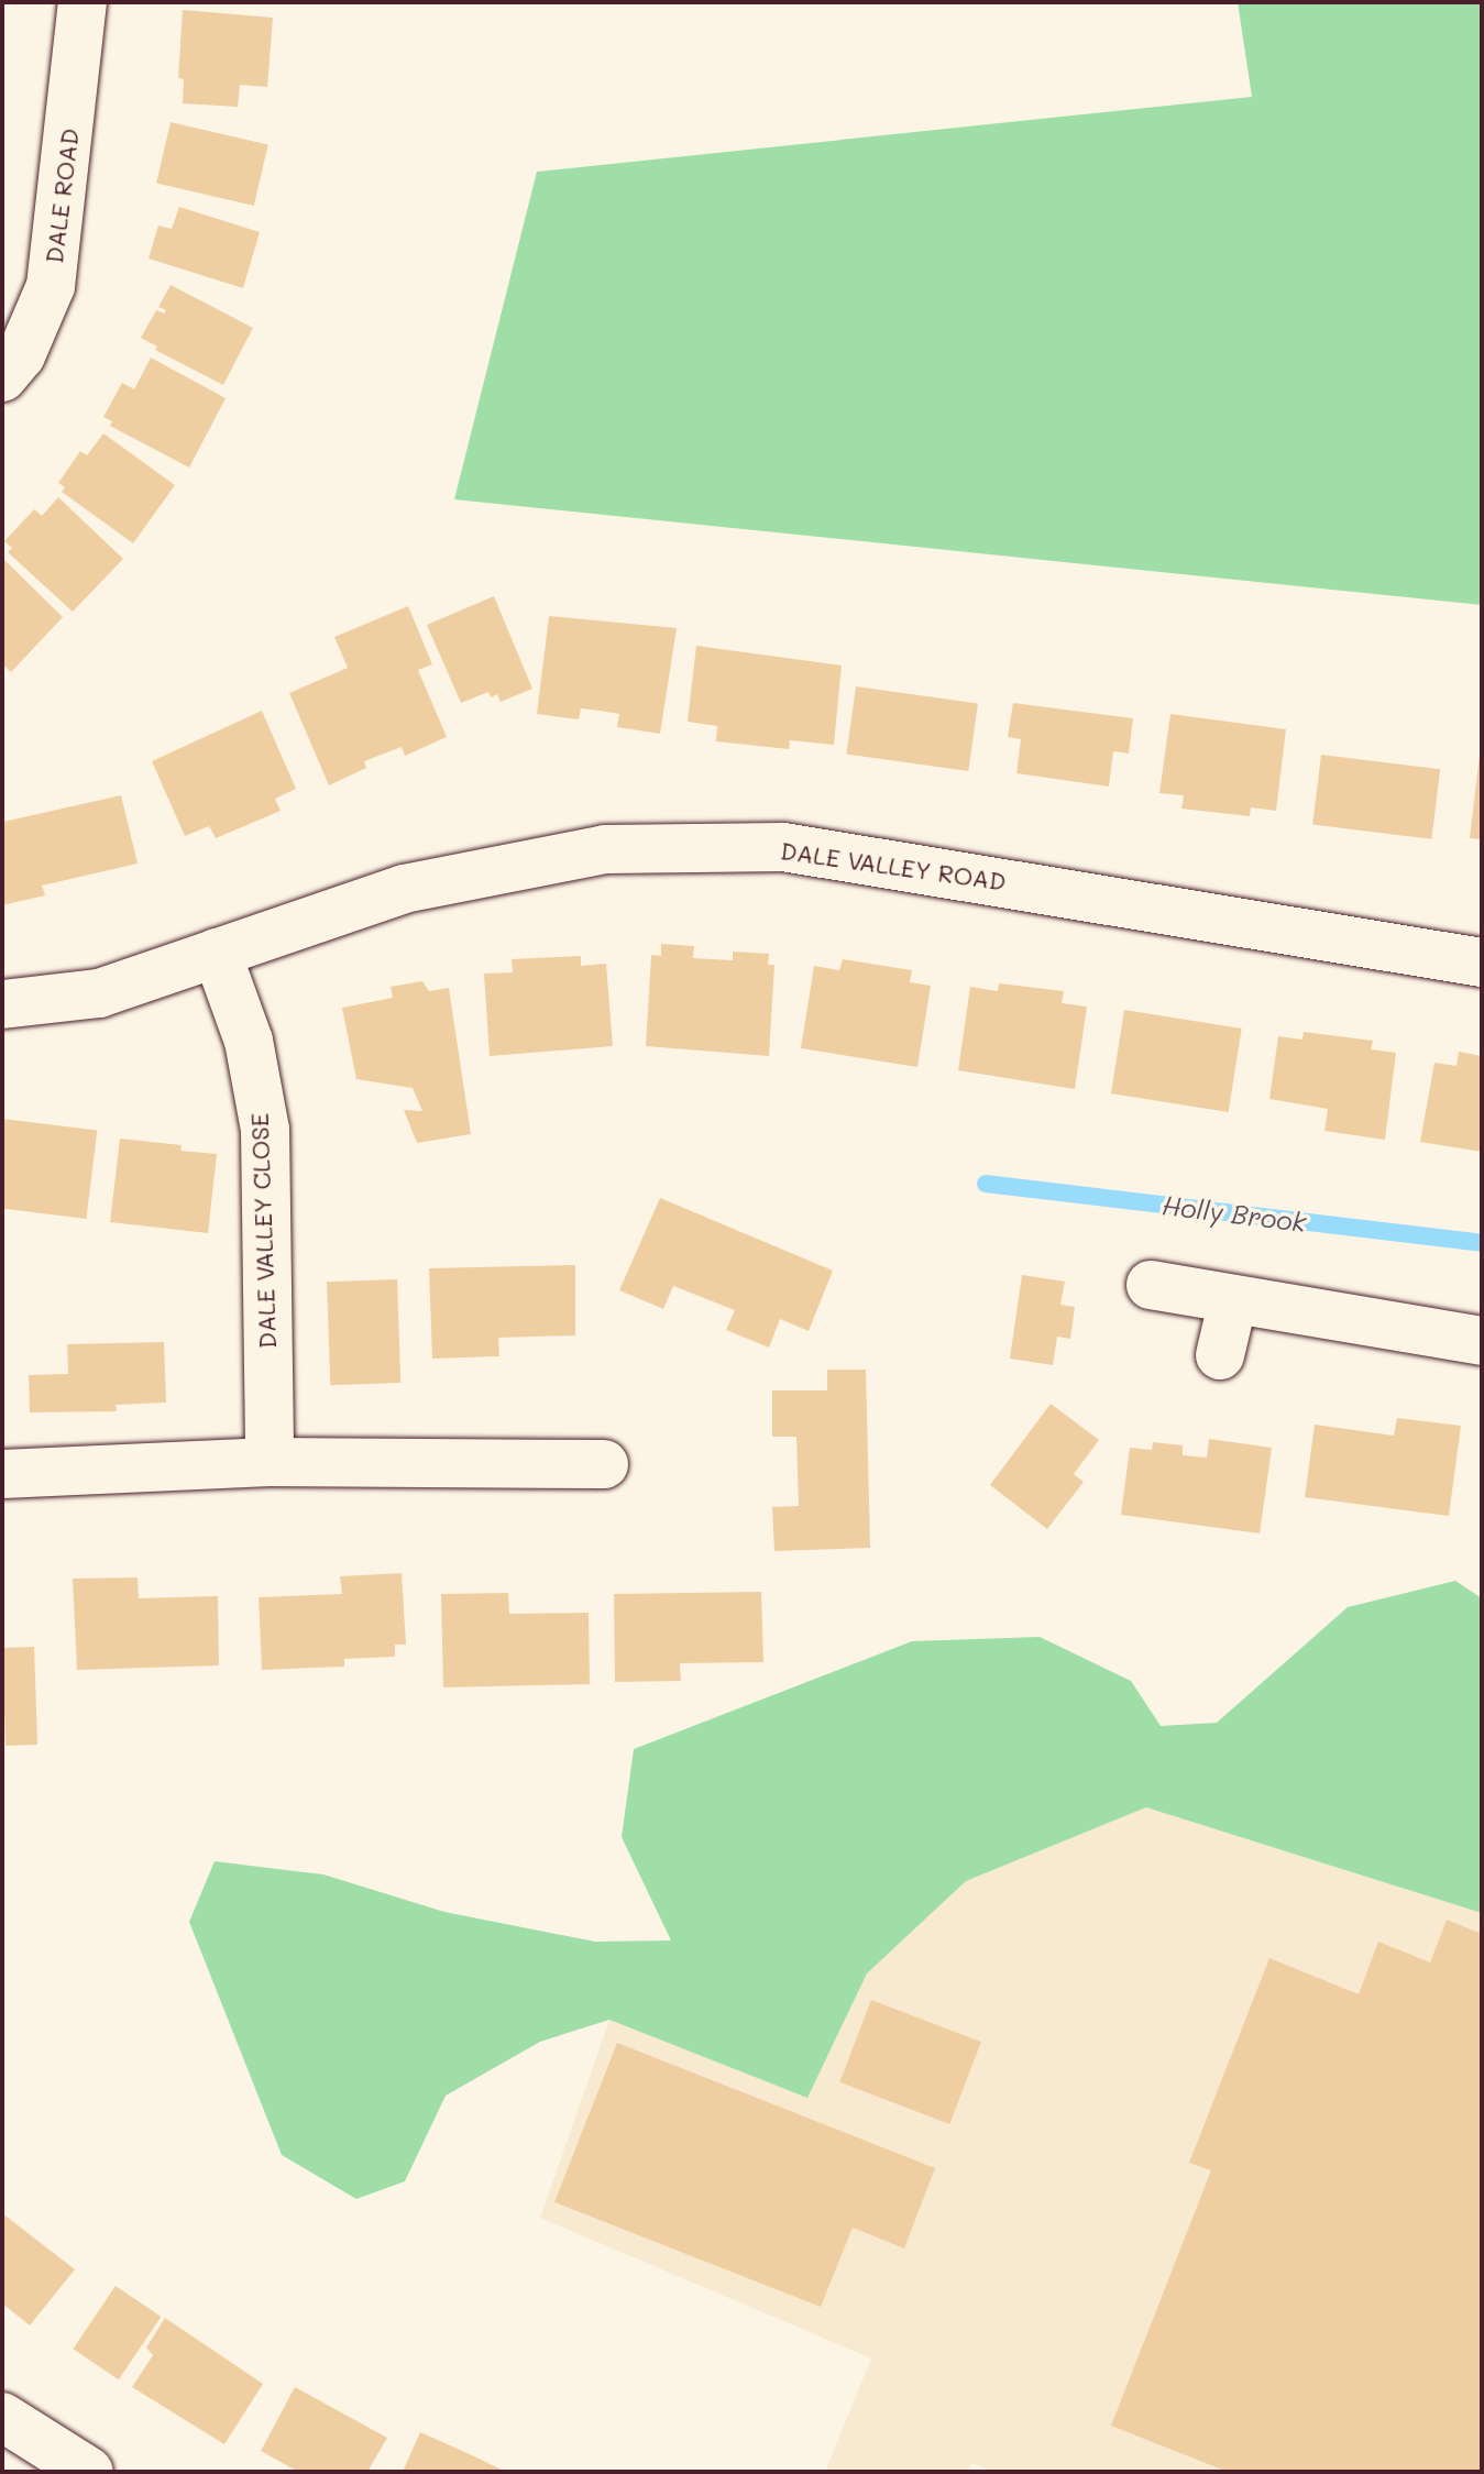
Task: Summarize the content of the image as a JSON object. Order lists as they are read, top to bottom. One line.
{"streets":{"street":["DALE ROAD","DALE VALLEY ROAD","DALE VALLEY CLOSE"]},"crossings":[["DALE VALLEY ROAD","DALE VALLEY CLOSE"]],"water":["Holly Brook"]}
